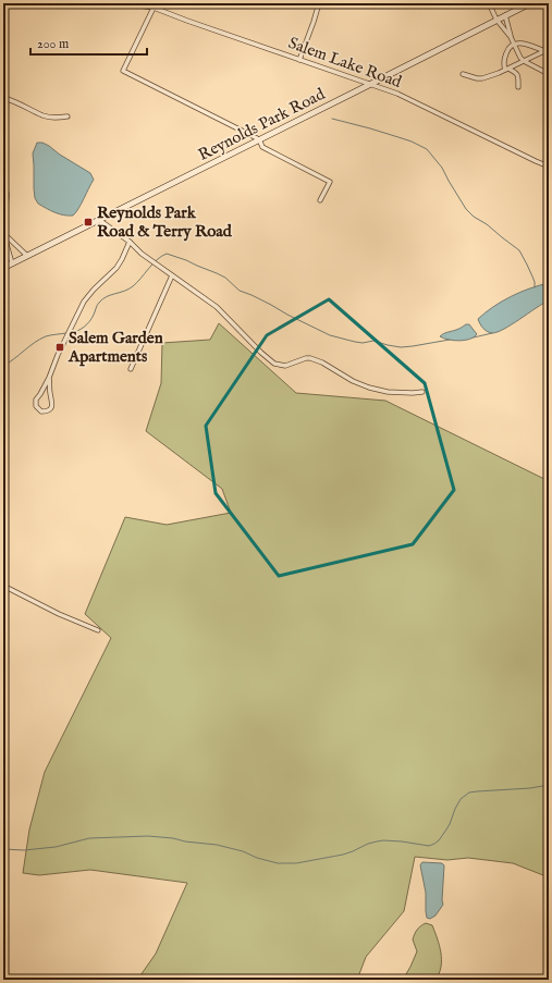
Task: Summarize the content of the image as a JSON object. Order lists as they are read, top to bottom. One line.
{"streets":{"main road":["Reynolds Park Road"],"street":["Salem Lake Road"]},"crossings":[["Salem Lake Road","Reynolds Park Road"]],"places":{"transit":["Reynolds Park Road & Terry Road","Salem Garden Apartments"]},"scale_bar":"200 m"}
